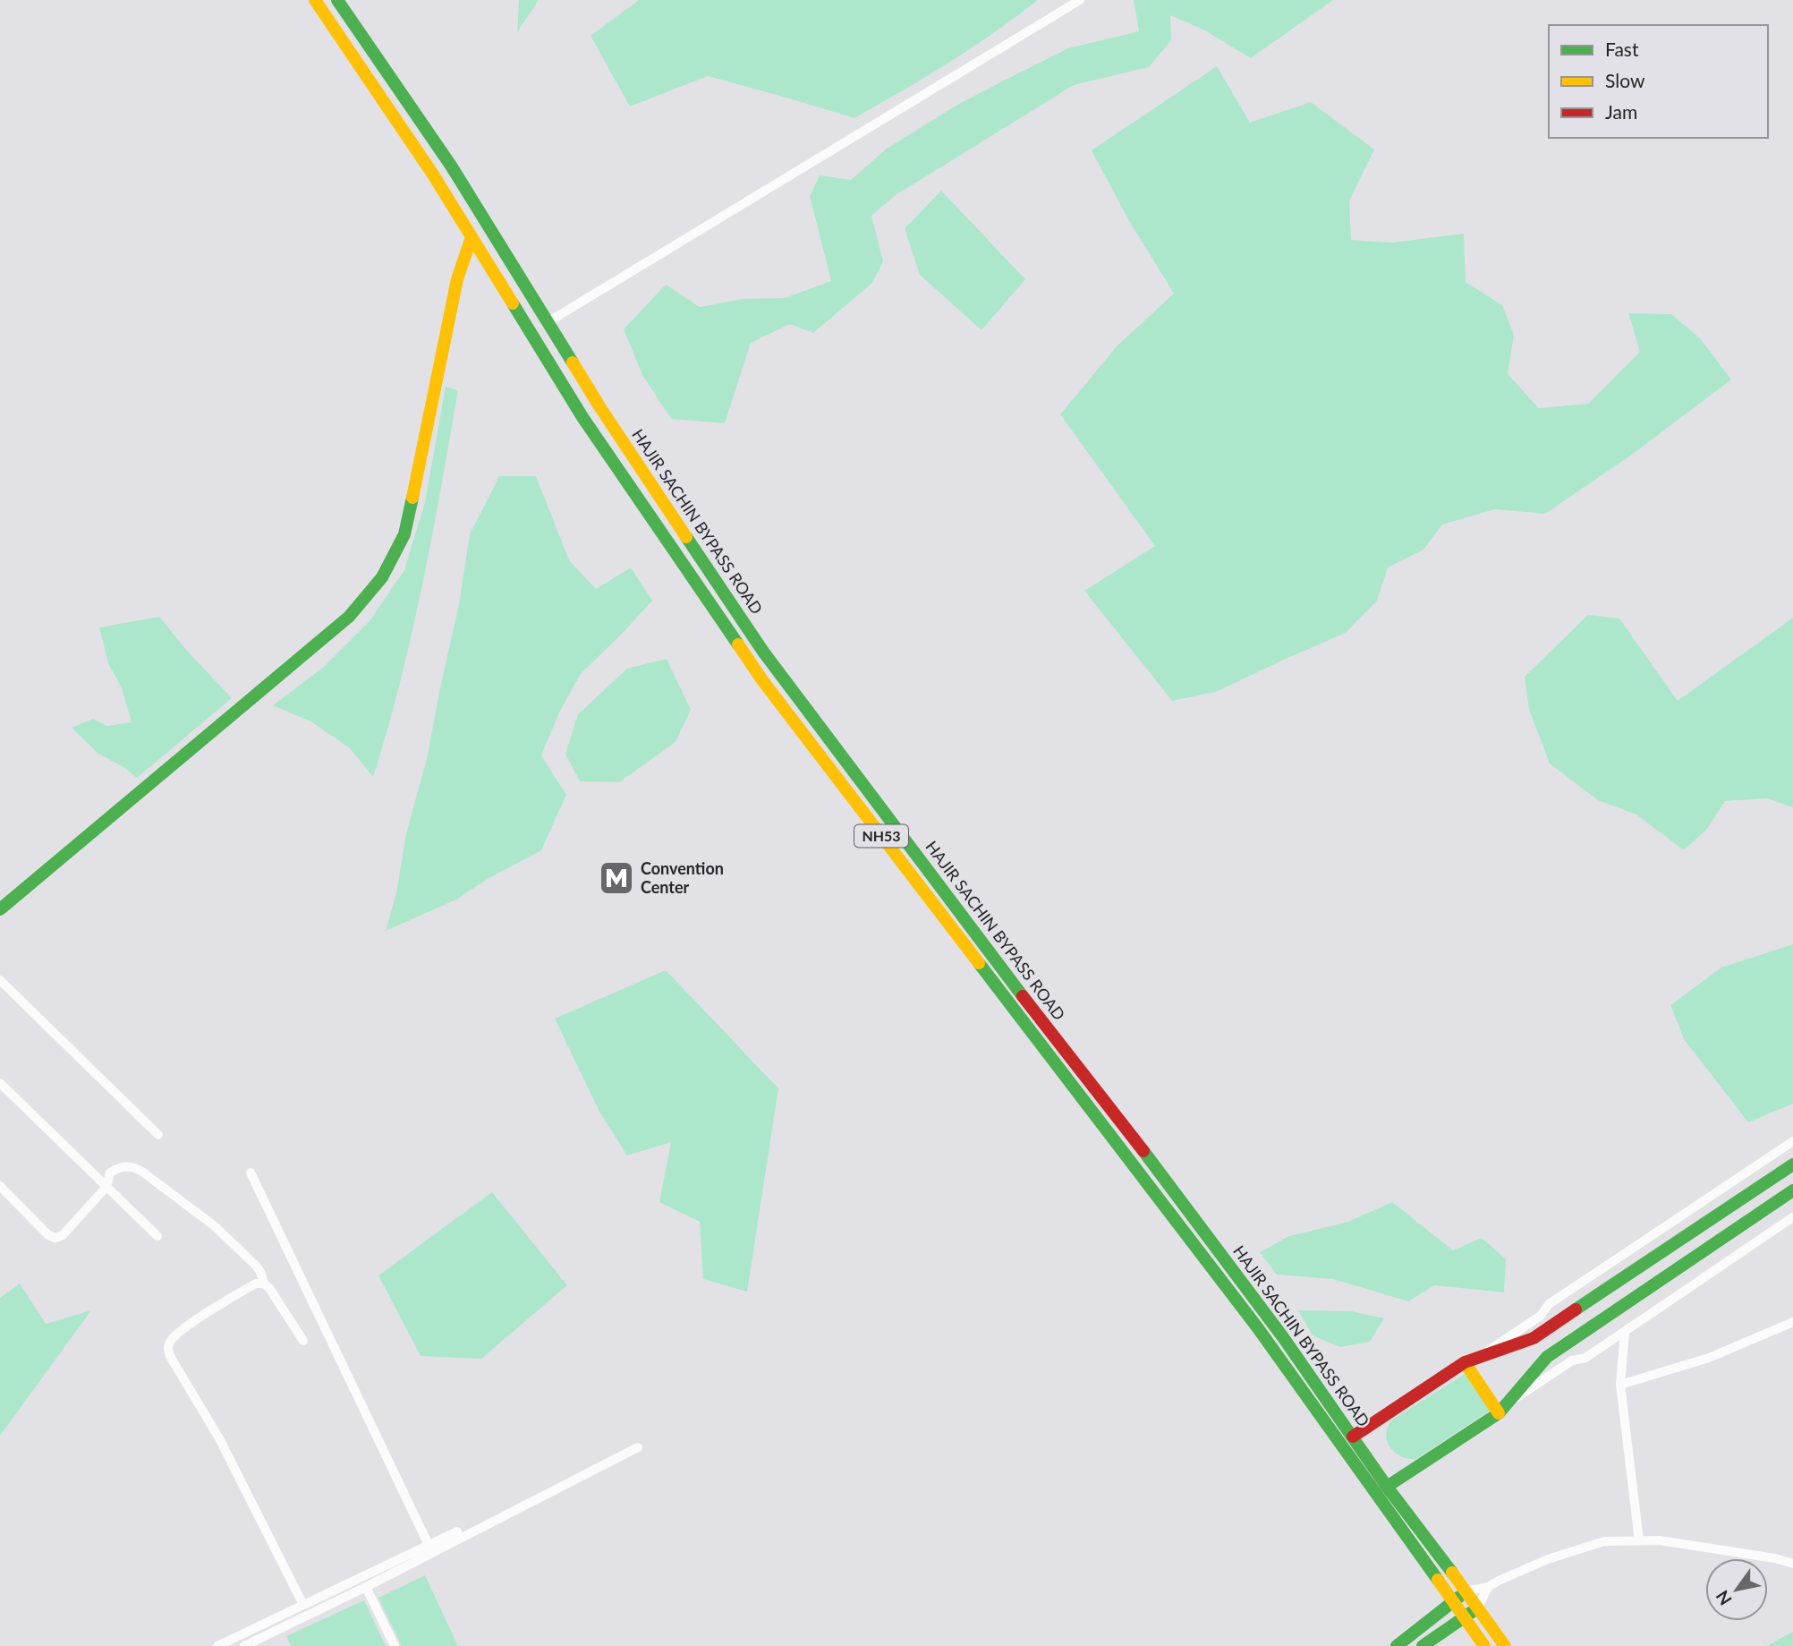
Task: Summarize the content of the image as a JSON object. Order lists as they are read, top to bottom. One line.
{"streets":{"main road":["HAJIR SACHIN BYPASS ROAD","NH53"]},"places":{"metro station":["Convention Center"]},"legend":["Fast","Slow","Jam"],"north":"bottom left"}
